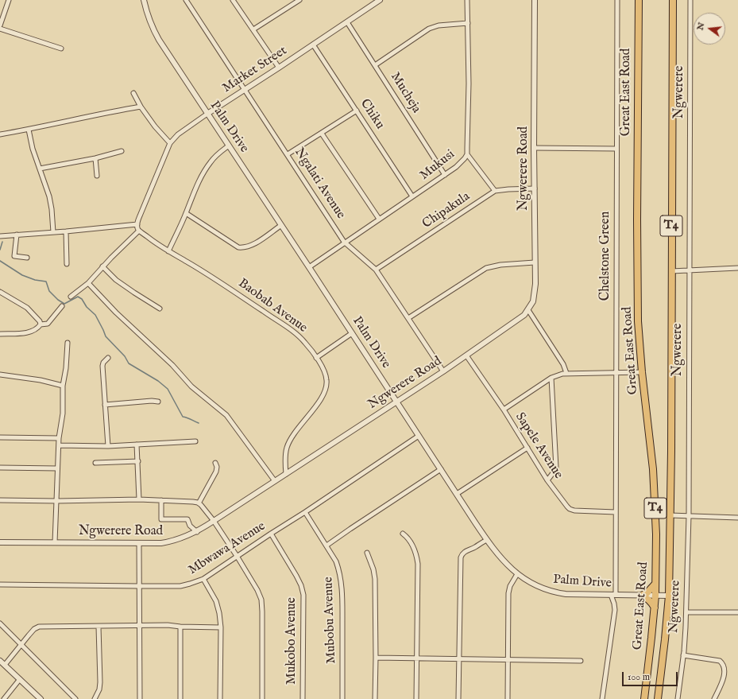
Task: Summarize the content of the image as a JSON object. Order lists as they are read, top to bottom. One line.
{"streets":{"main road":["Great East Road","T4"],"street":["Market Street","Ngwerere","Mucheja","Chiku","Palm Drive","Mukusi","Ngwerere Road","Ngalati Avenue","Chipakula","Chelstone Green","Baobab Avenue","Sapele Avenue","Mbwawa Avenue","Mubobu Avenue","Mukobo Avenue"]},"crossings":[["Market Street","Mucheja"],["Market Street","Chiku"],["Market Street","Palm Drive"],["Market Street","Ngalati Avenue"],["Great East Road","Palm Drive"],["Mucheja","Mukusi"],["Chiku","Mukusi"],["Palm Drive","Mukusi"],["Palm Drive","Ngwerere Road"],["Palm Drive","Chelstone Green"],["Palm Drive","Mbwawa Avenue"],["Mukusi","Ngalati Avenue"],["Ngwerere Road","Ngalati Avenue"],["Ngwerere Road","Chipakula"],["Ngwerere Road","Baobab Avenue"],["Ngwerere Road","Sapele Avenue"],["Ngalati Avenue","Chipakula"],["Chelstone Green","Sapele Avenue"],["Mbwawa Avenue","Mubobu Avenue"],["Mbwawa Avenue","Mukobo Avenue"]],"scale_bar":"100 m","north":"left"}
